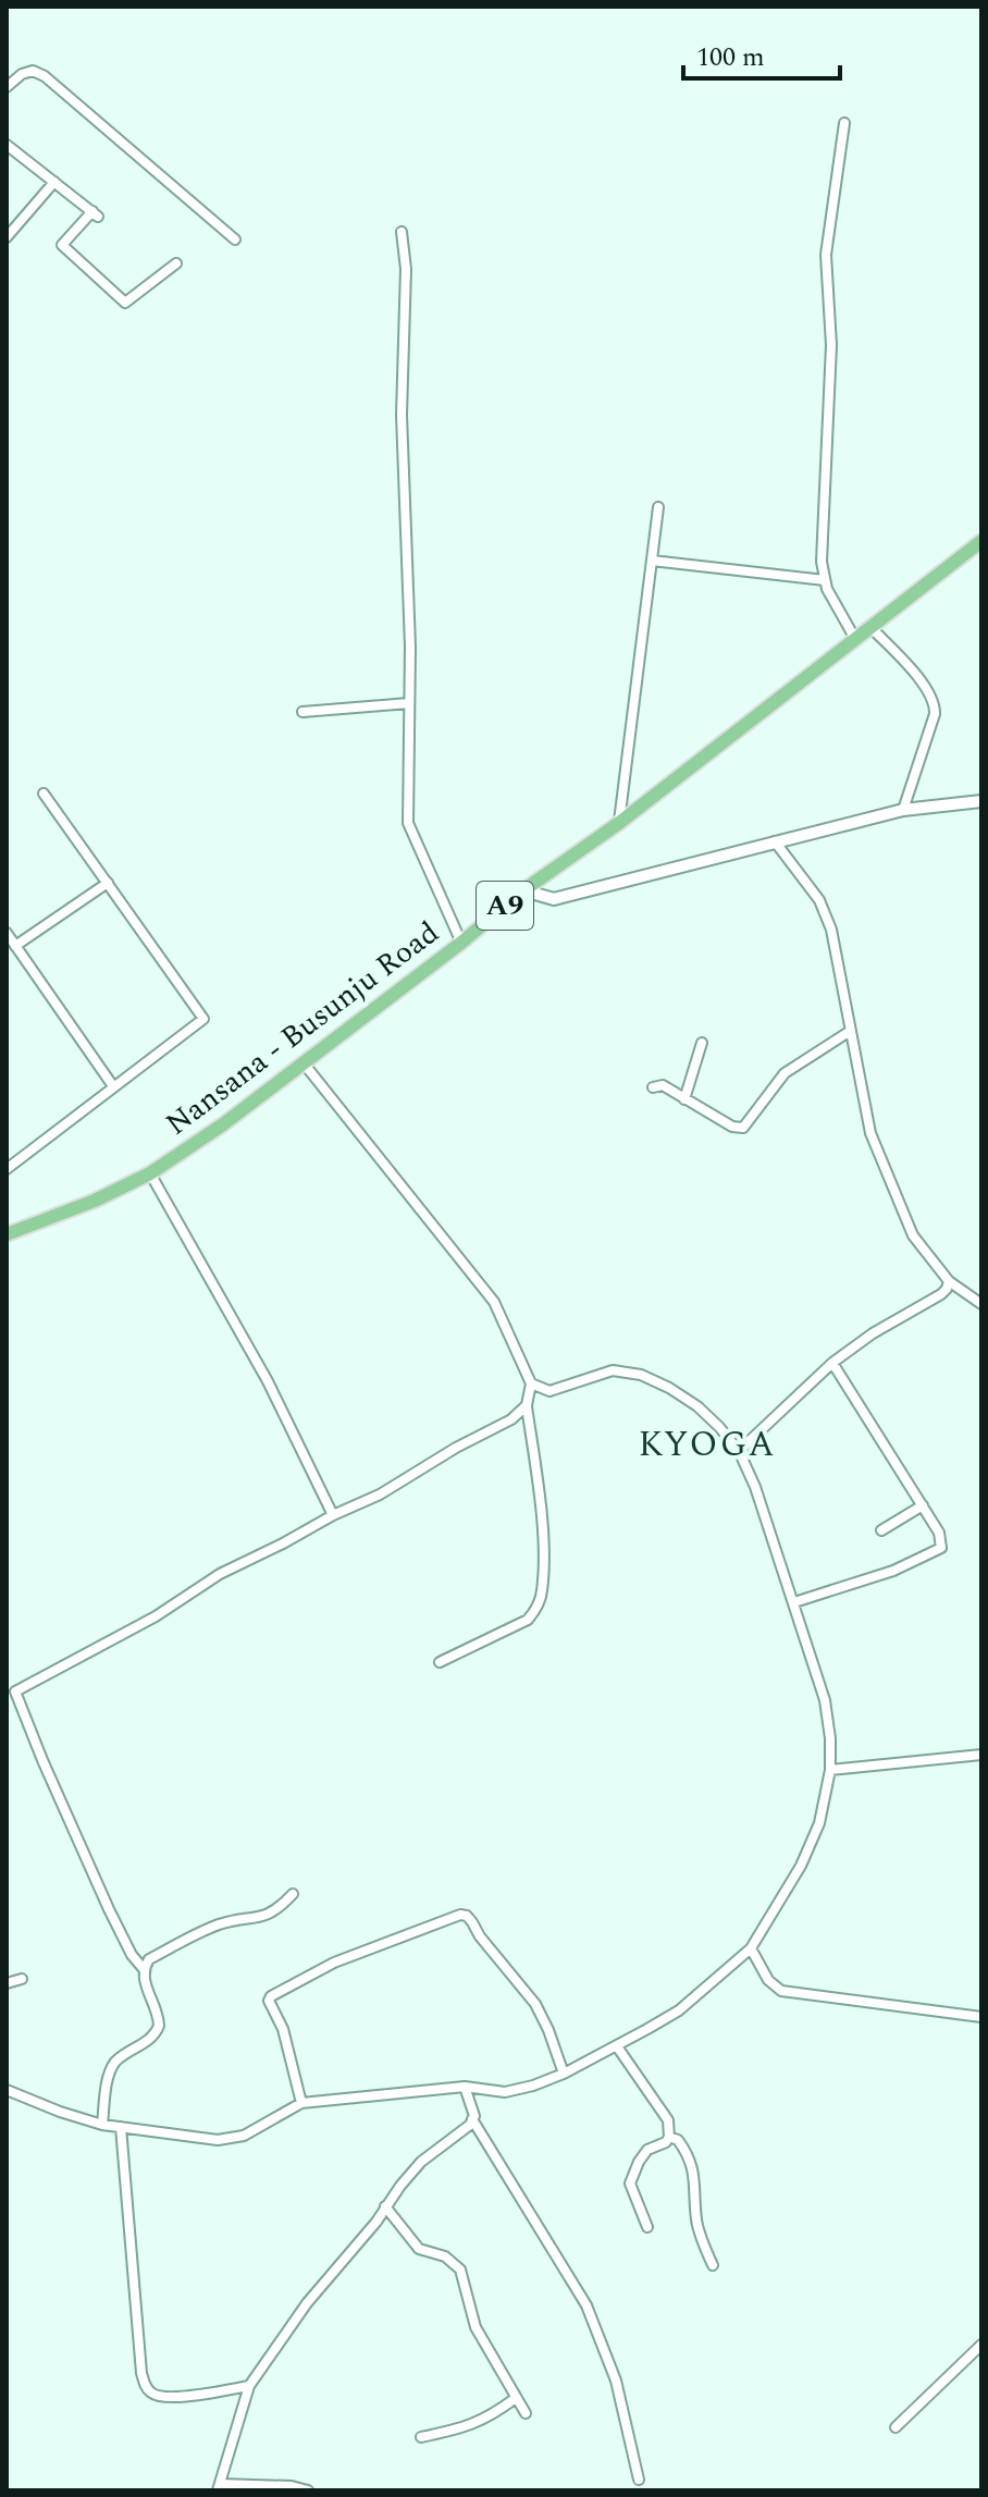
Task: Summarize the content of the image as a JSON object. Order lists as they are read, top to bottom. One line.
{"streets":{"main road":["A9","Nansana - Busunju Road"]},"districts":["KYOGA"],"scale_bar":"100 m"}
